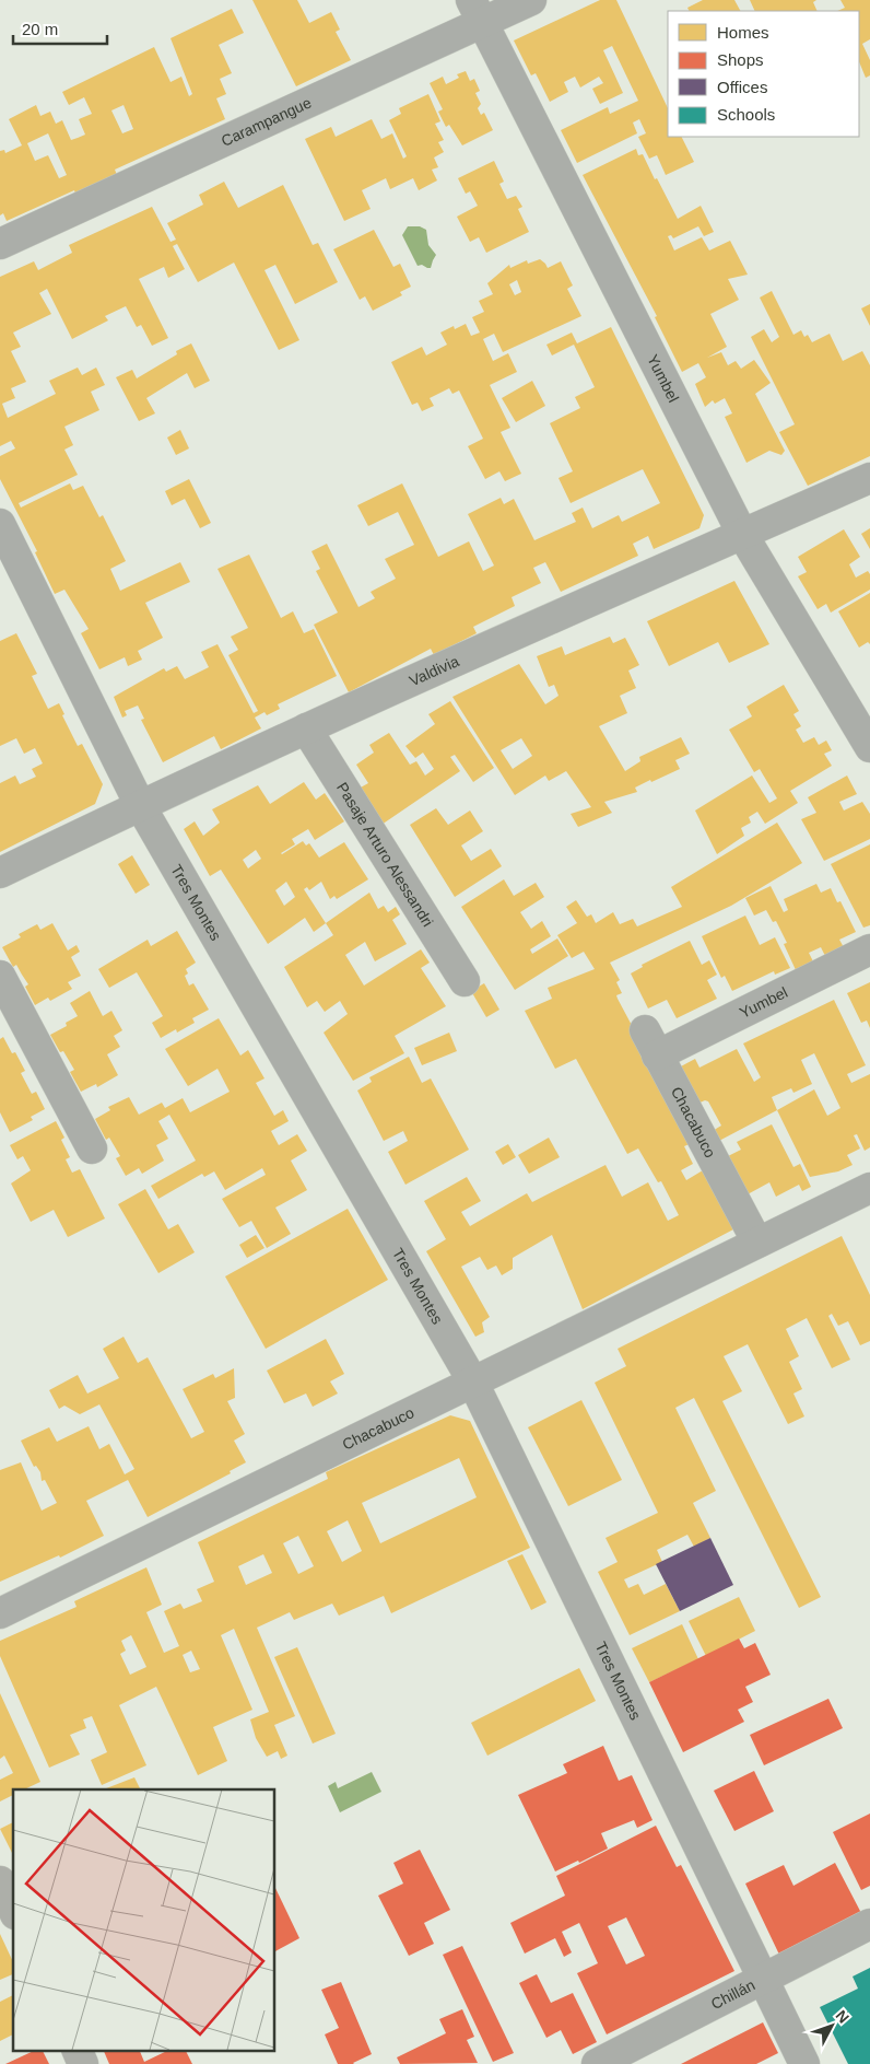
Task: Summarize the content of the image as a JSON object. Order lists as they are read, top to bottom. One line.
{"streets":{"street":["Carampangue","Yumbel","Valdivia","Pasaje Arturo Alessandri","Tres Montes","Chacabuco","Chillán"]},"crossings":[["Carampangue","Yumbel"],["Yumbel","Valdivia"],["Yumbel","Chacabuco"],["Valdivia","Pasaje Arturo Alessandri"],["Valdivia","Tres Montes"],["Tres Montes","Chacabuco"],["Tres Montes","Chillán"]],"legend":["Homes","Shops","Offices","Schools"],"scale_bar":"20 m","north":"top right"}
